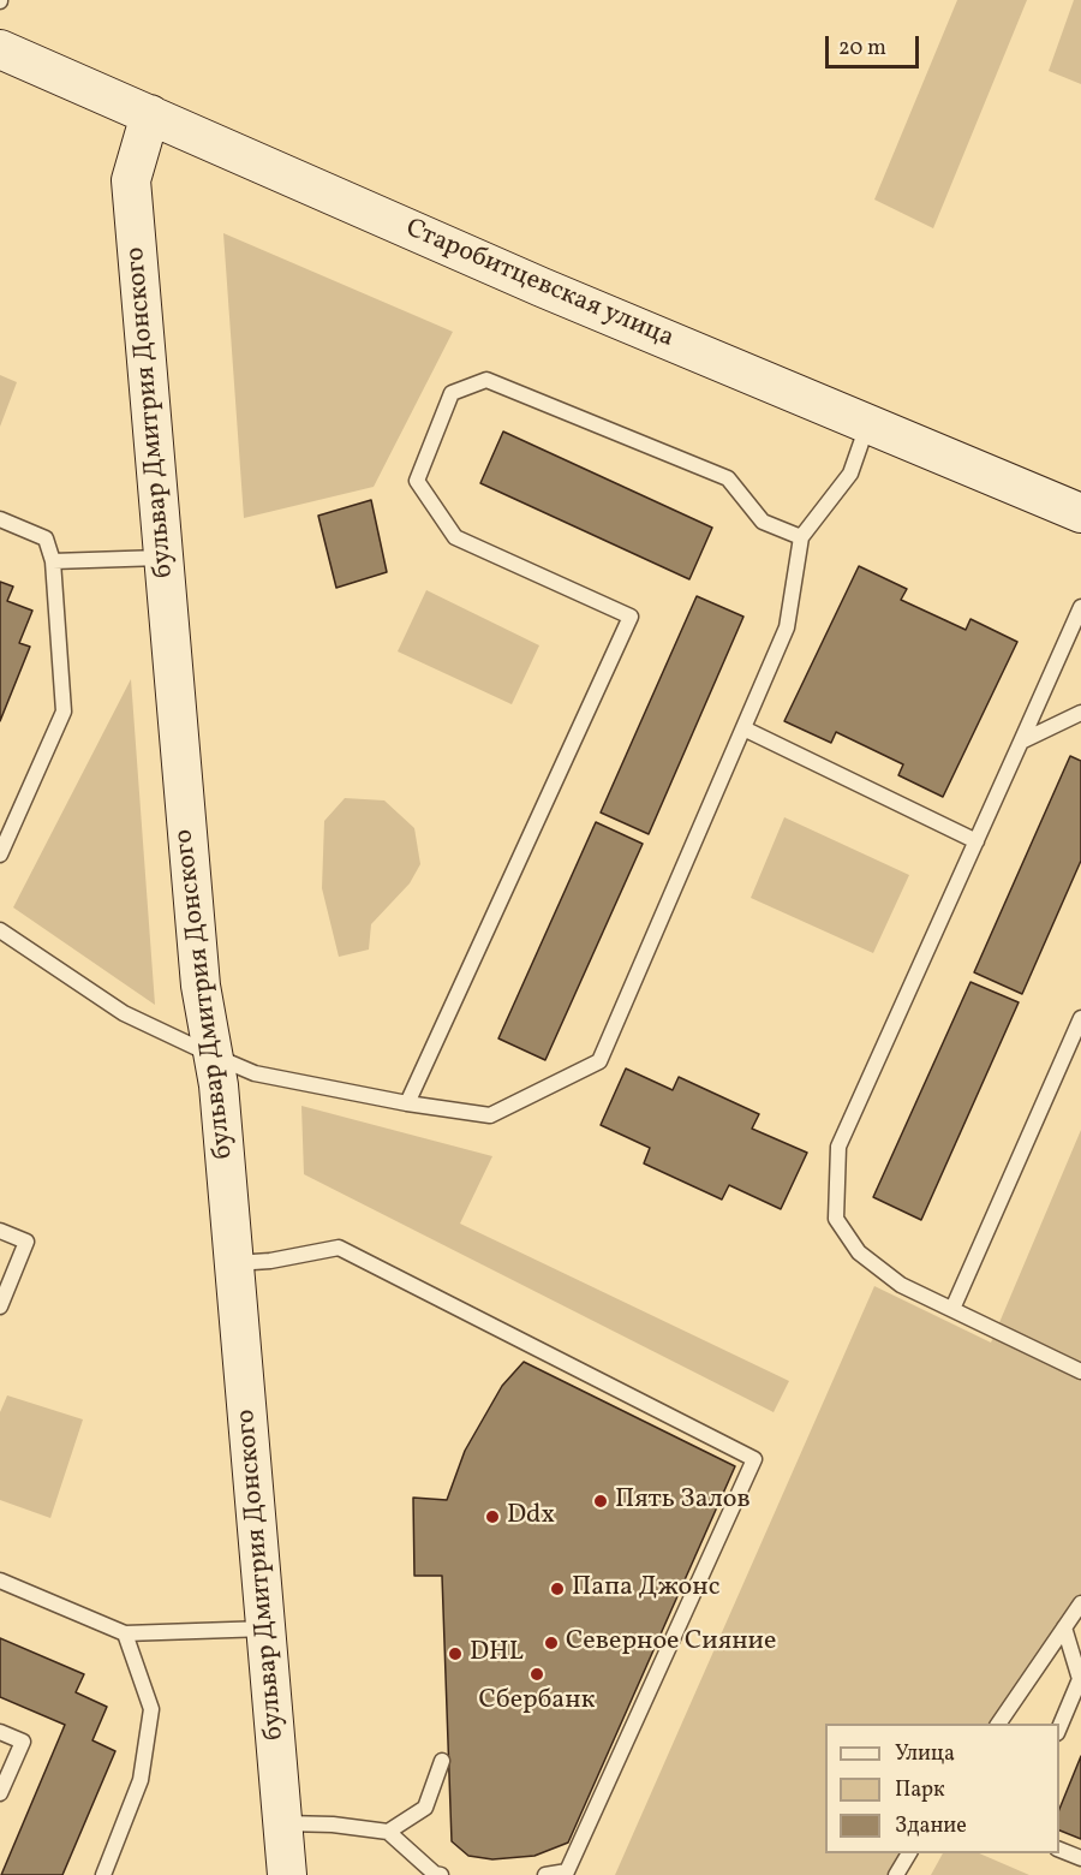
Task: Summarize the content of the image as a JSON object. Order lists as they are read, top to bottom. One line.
{"streets":{"street":["Старобитцевская улица","бульвар Дмитрия Донского"]},"crossings":[["Старобитцевская улица","бульвар Дмитрия Донского"]],"places":["Пять Залов","Ddx","Папа Джонс","Северное Сияние","DHL","Сбербанк"],"legend":["Улица","Парк","Здание"],"scale_bar":"20 m"}
